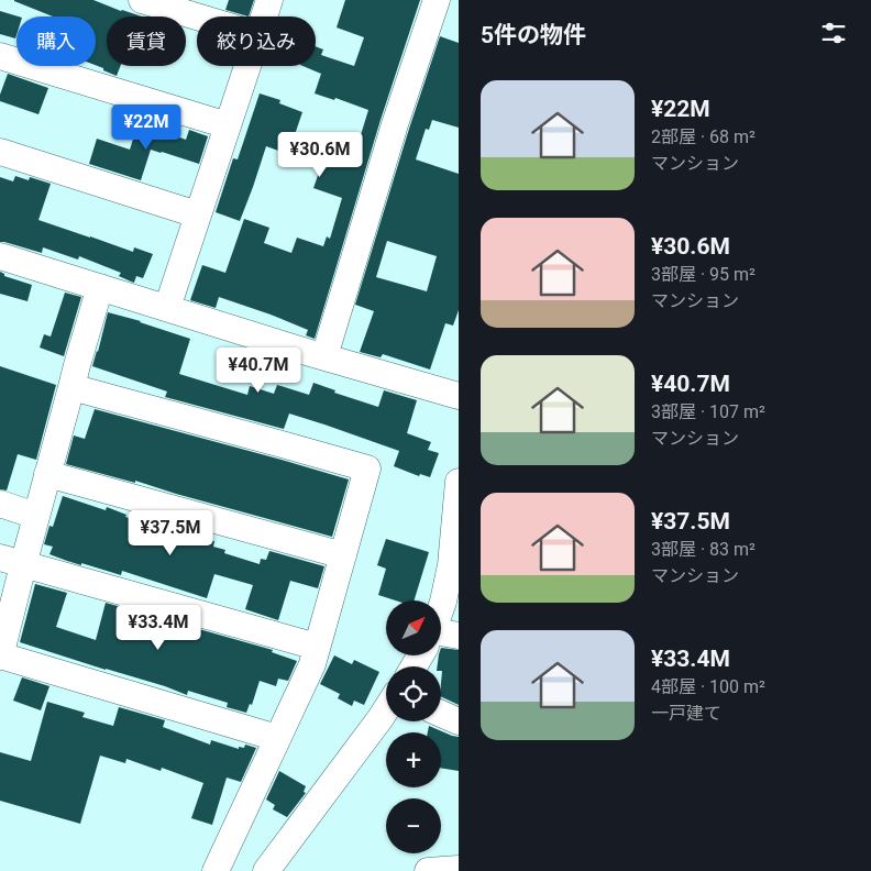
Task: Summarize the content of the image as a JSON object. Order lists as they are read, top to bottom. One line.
{"north":"top right","page":{"heading":"5件の物件","chip":["購入","賃貸","絞り込み"],"list":[{"name":"¥22M","note":"2部屋 · 68 m² · マンション"},{"name":"¥30.6M","note":"3部屋 · 95 m² · マンション"},{"name":"¥40.7M","note":"3部屋 · 107 m² · マンション"},{"name":"¥37.5M","note":"3部屋 · 83 m² · マンション"},{"name":"¥33.4M","note":"4部屋 · 100 m² · 一戸建て"}],"price":["¥22M","¥30.6M","¥40.7M","¥37.5M","¥33.4M"],"map_buttons":["+","−"]}}
